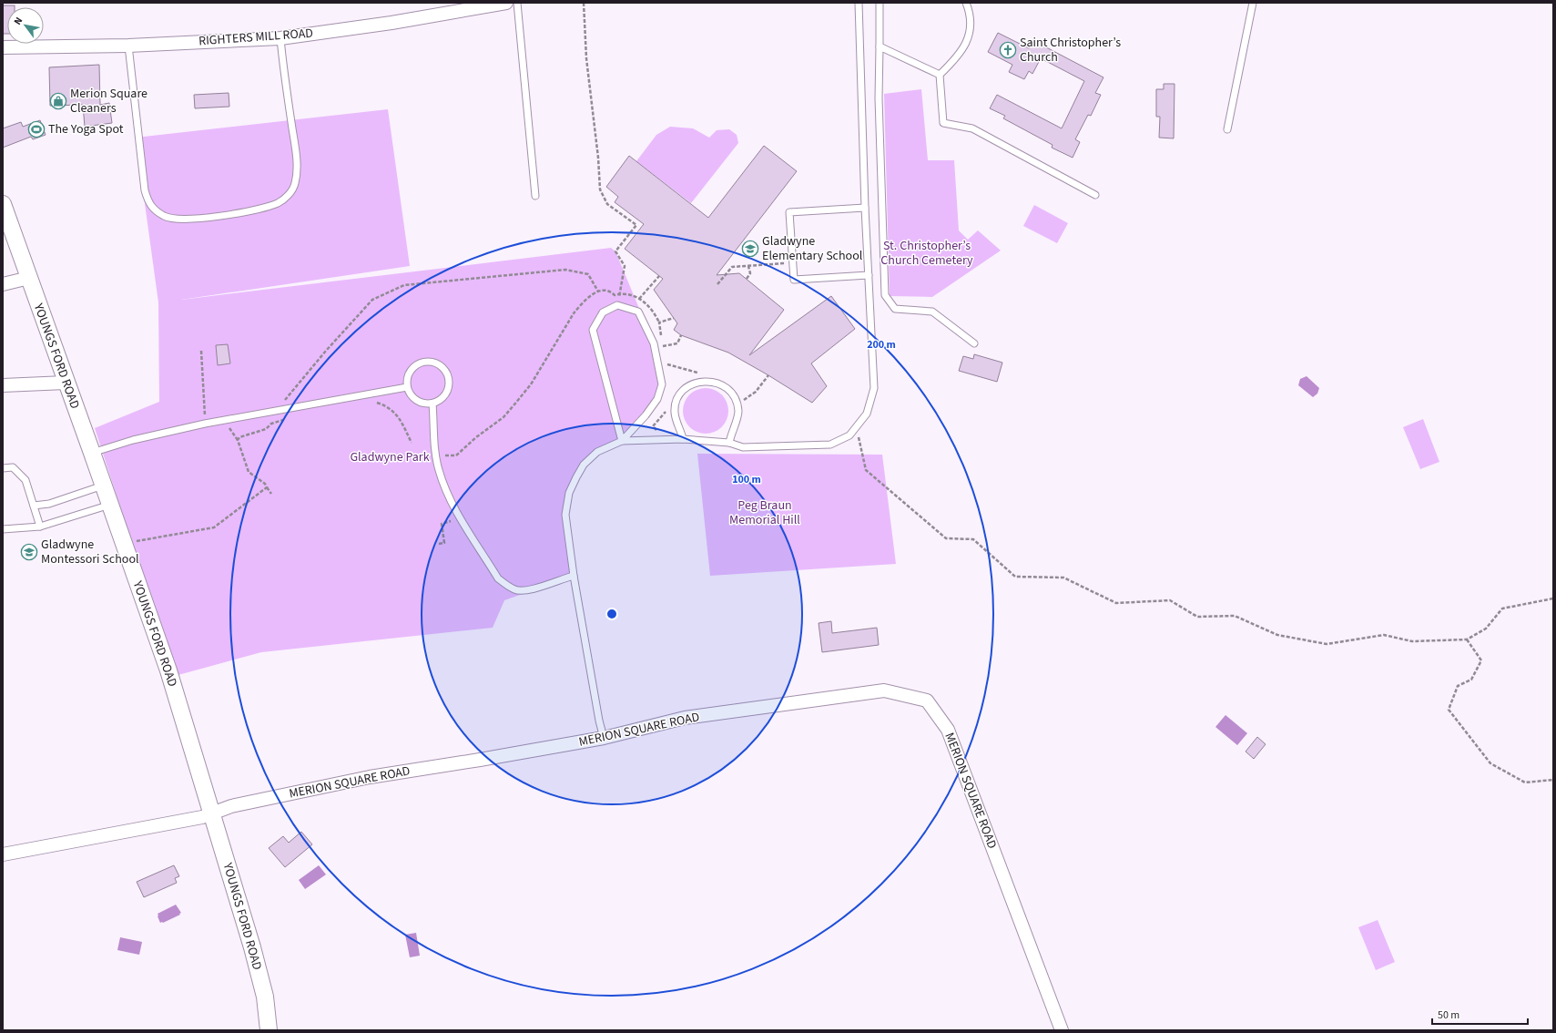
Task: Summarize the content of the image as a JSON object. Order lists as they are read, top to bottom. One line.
{"streets":{"street":["RIGHTERS MILL ROAD","YOUNGS FORD ROAD","MERION SQUARE ROAD"]},"crossings":[["YOUNGS FORD ROAD","MERION SQUARE ROAD"]],"parks":["St. Christopher’s Church Cemetery","Gladwyne Park","Peg Braun Memorial Hill"],"places":{"church":["Saint Christopher’s Church"],"shop":["Merion Square Cleaners"],"sports":["The Yoga Spot"],"school or university":["Gladwyne Elementary School","Gladwyne Montessori School"]},"scale_bar":"50 m","north":"top left","rings":["200 m","100 m"]}
